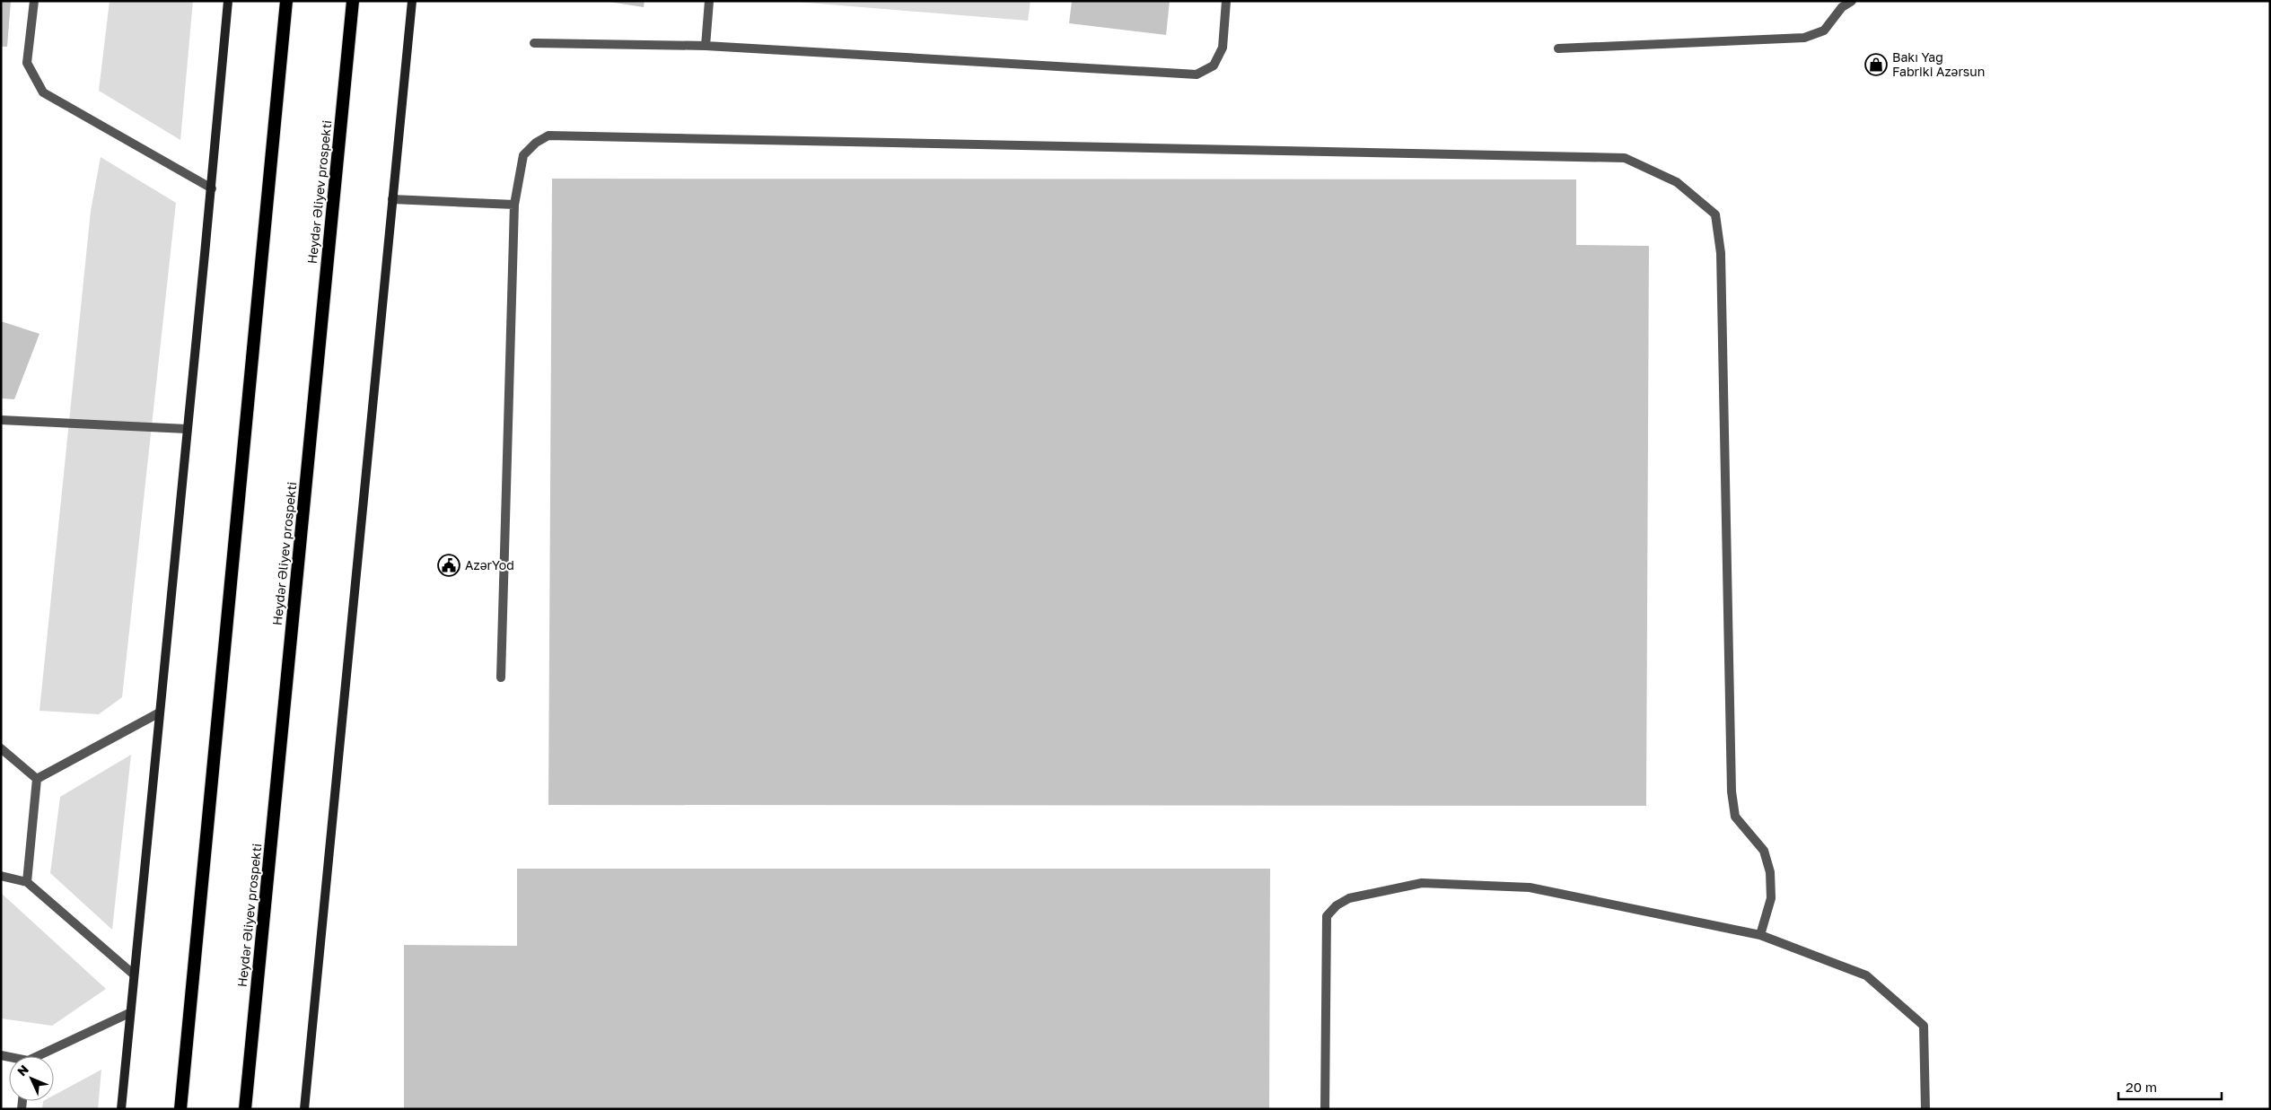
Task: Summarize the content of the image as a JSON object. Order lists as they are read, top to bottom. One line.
{"streets":{"highway":["Heydər Əliyev prospekti"]},"places":{"shop":["Bakı Yağ Fabriki Azərsun"],"public building":["AzərYod"]},"scale_bar":"20 m","north":"top left"}
